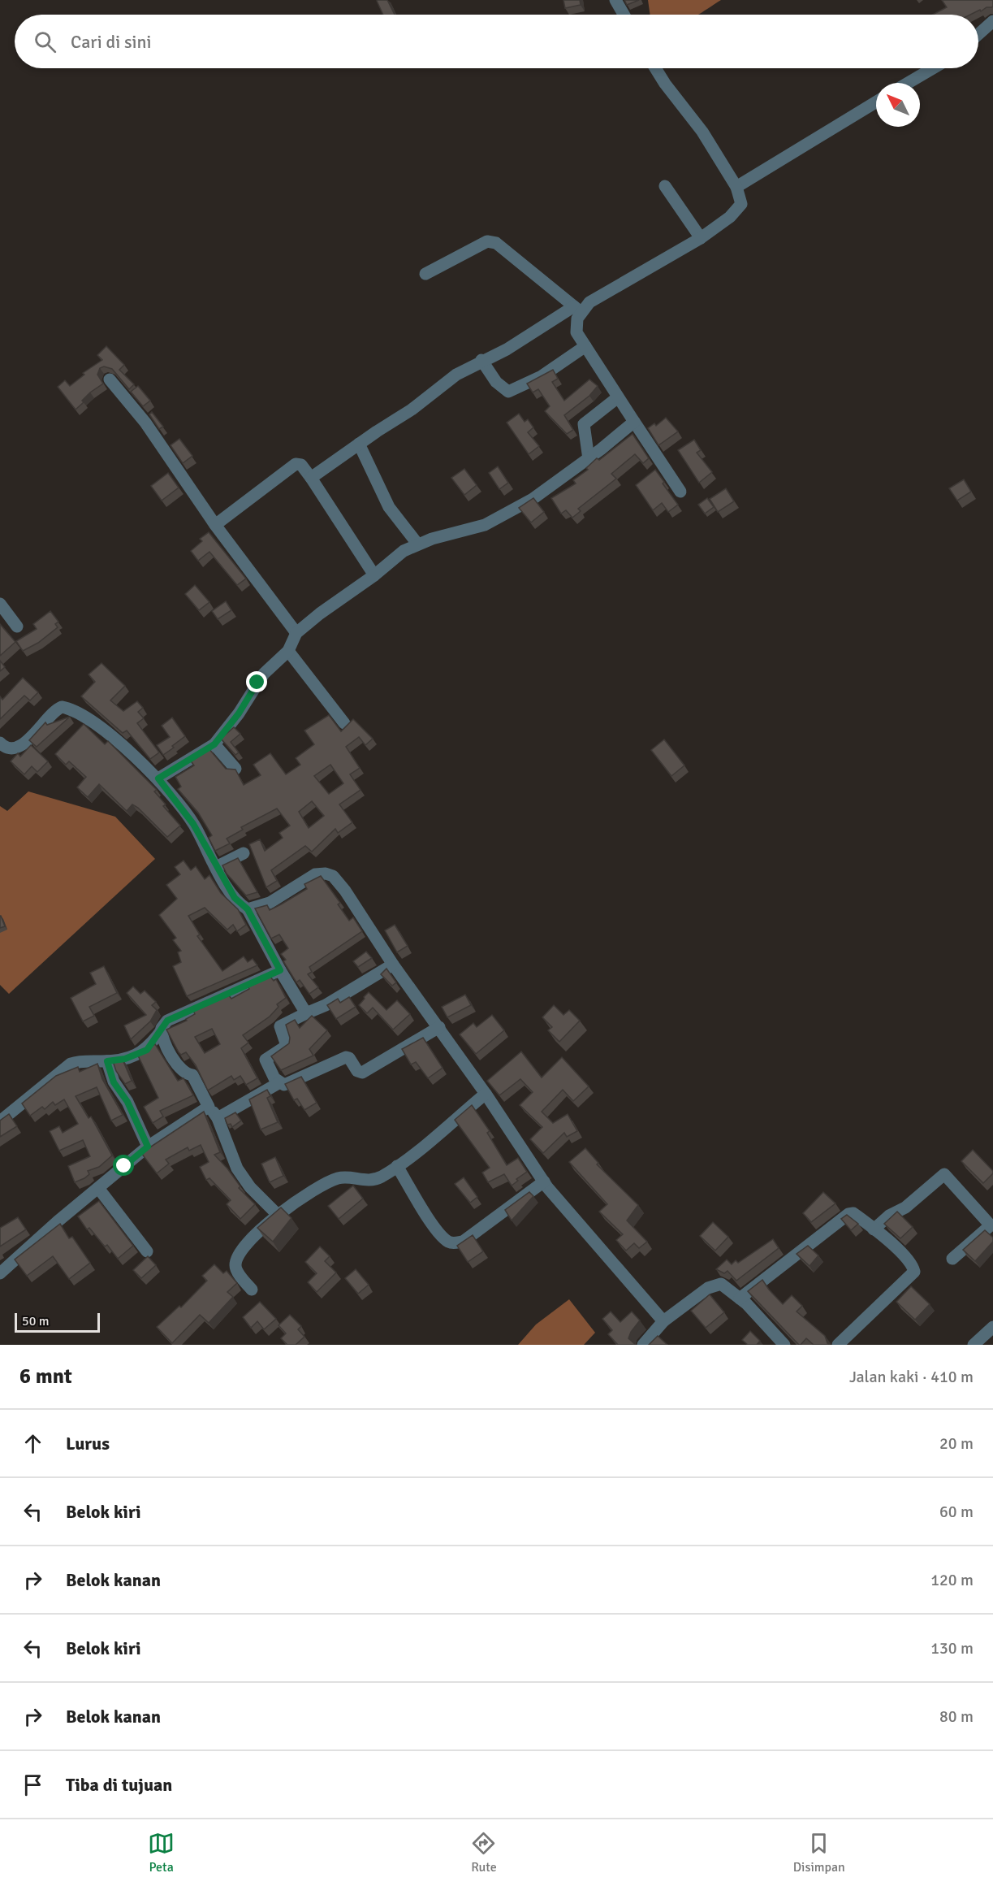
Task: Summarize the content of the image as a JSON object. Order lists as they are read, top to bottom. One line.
{"scale_bar":"50 m","north":"top left","page":{"search":"Cari di sini","scale":"50 m","heading":["6 mnt","Jalan kaki · 410 m"],"list":[["Lurus","20 m"],["Belok kiri","60 m"],["Belok kanan","120 m"],["Belok kiri","130 m"],["Belok kanan","80 m"],"Tiba di tujuan"],"nav":["Peta","Rute","Disimpan"]}}
